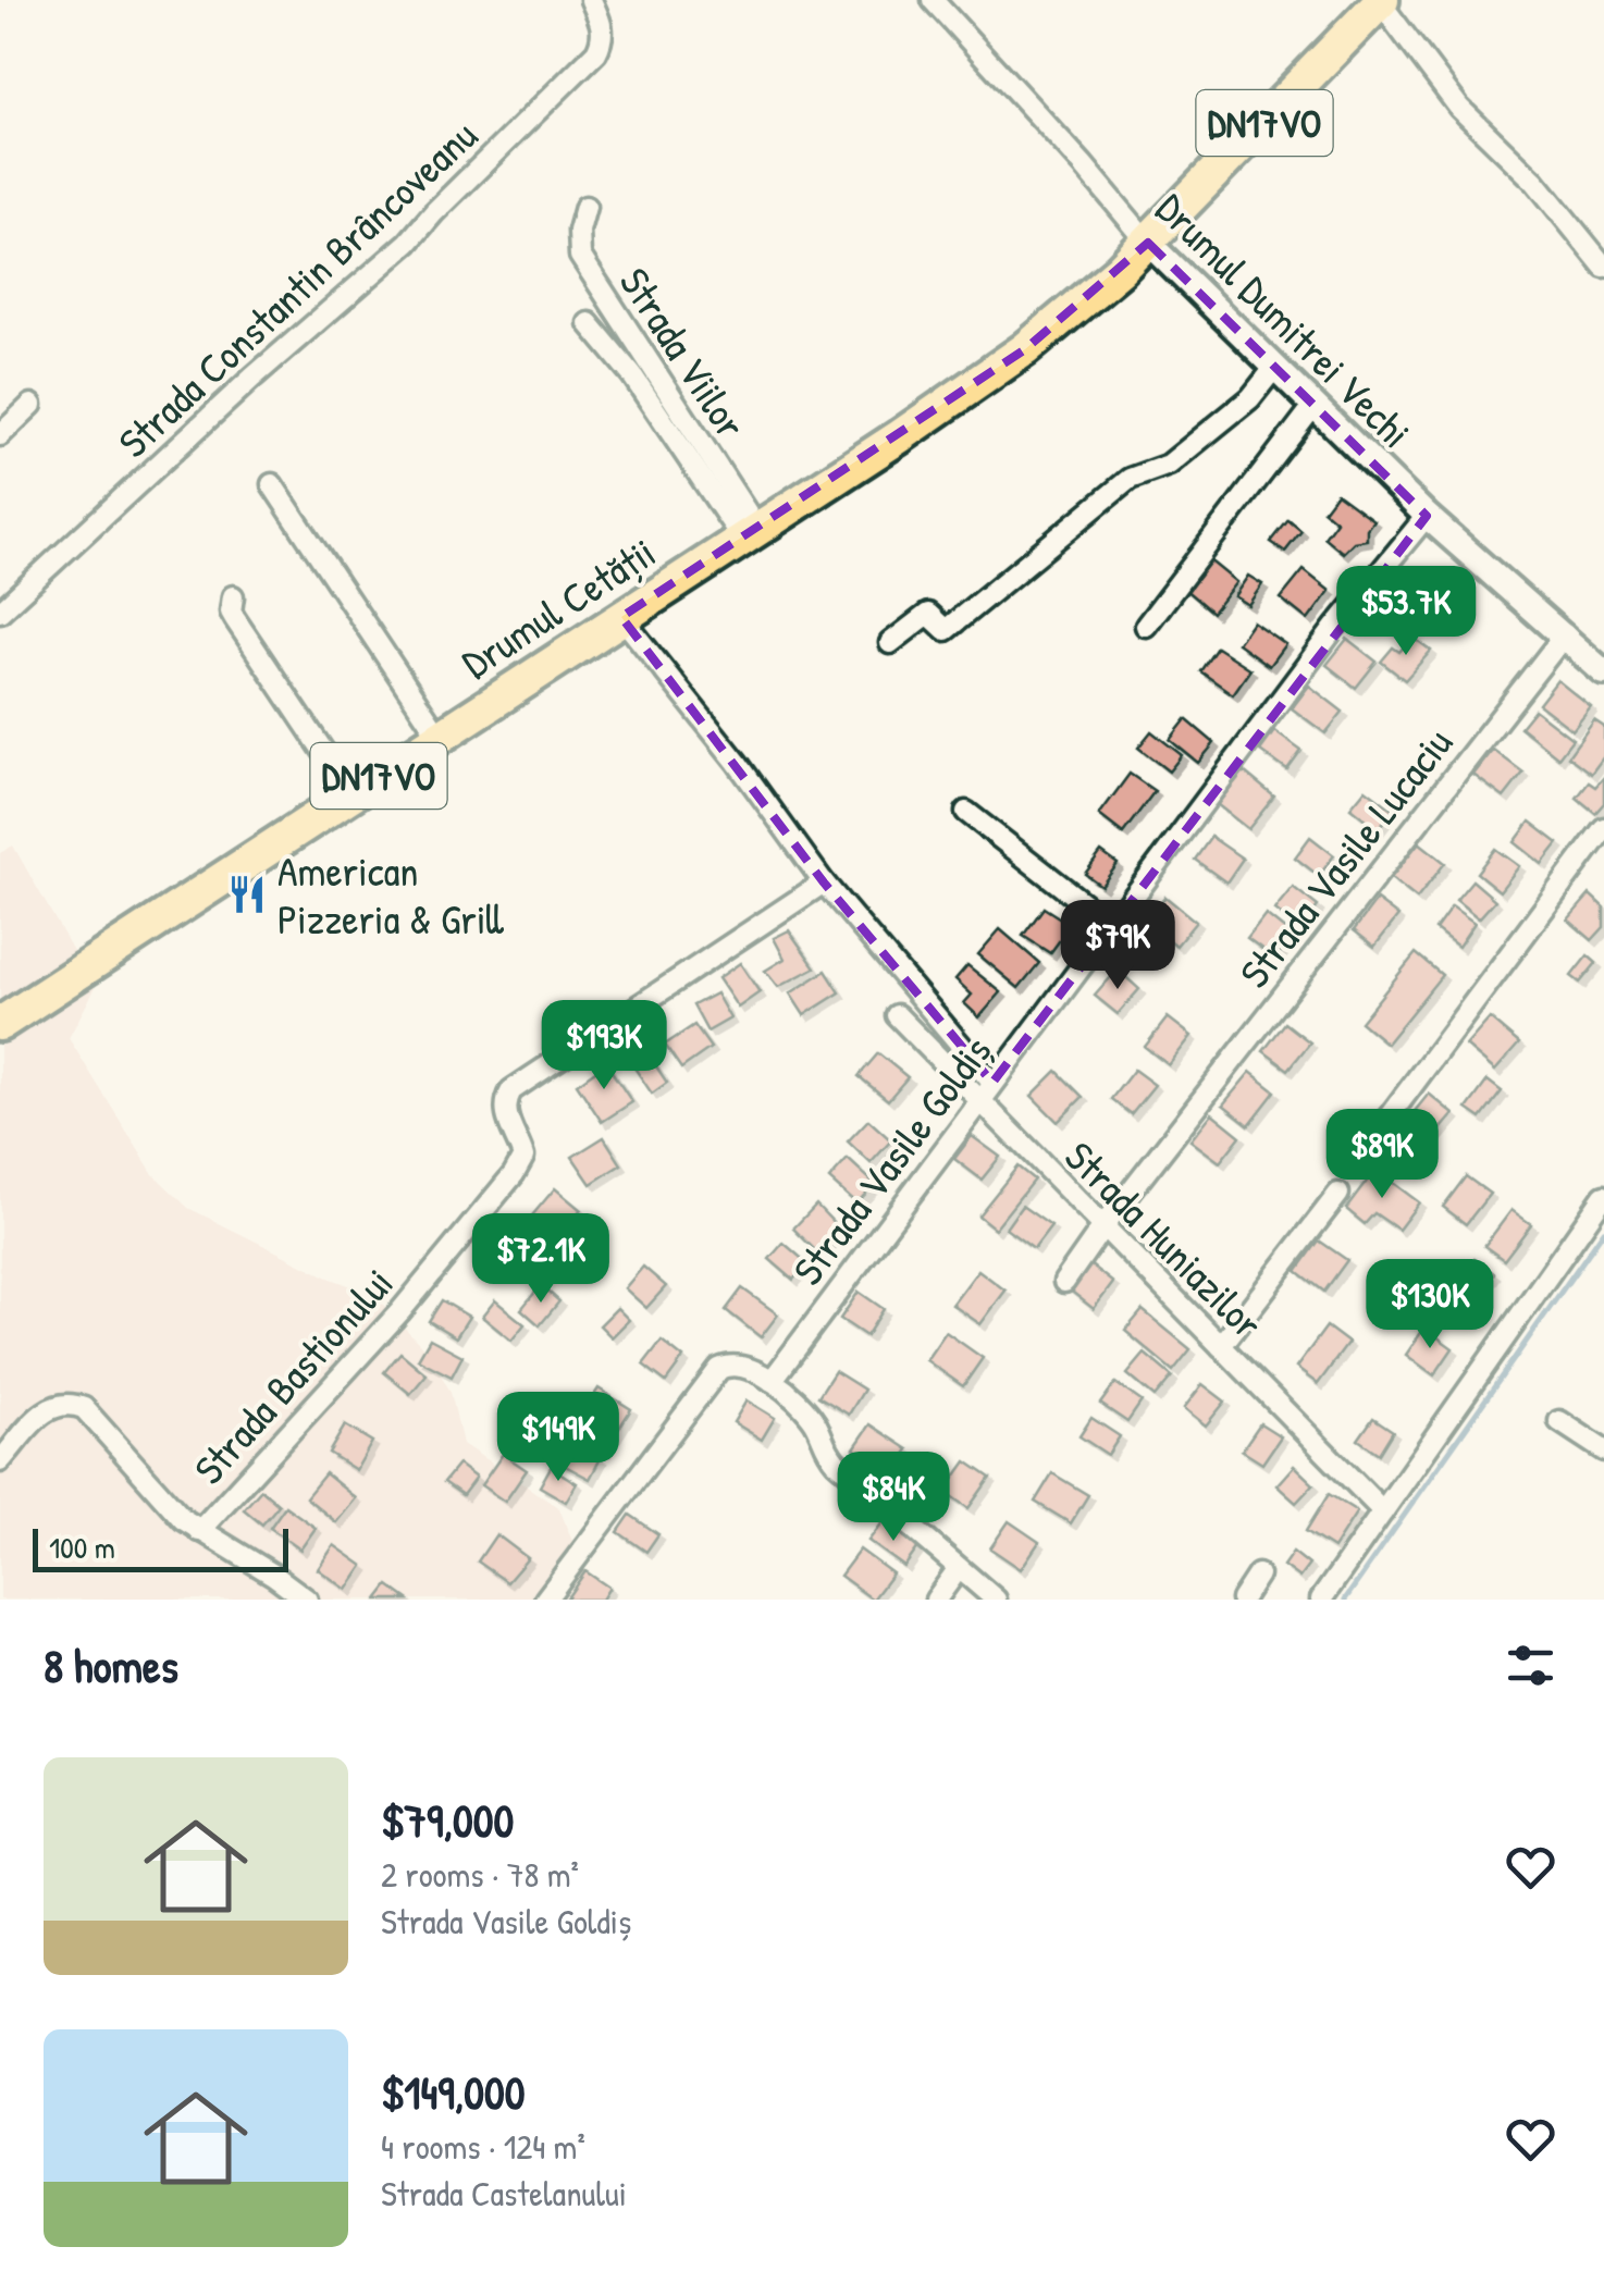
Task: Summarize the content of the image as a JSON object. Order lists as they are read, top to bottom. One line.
{"streets":{"highway":["DN17VO","Drumul Cetății"],"street":["Strada Constantin Brâncoveanu","Drumul Dumitrei Vechi","Strada Viilor","Strada Vasile Lucaciu","Strada Vasile Goldiș","Strada Huniazilor","Strada Bastionului"]},"crossings":[["DN17VO","Drumul Dumitrei Vechi"],["DN17VO","Drumul Cetății"],["Drumul Dumitrei Vechi","Drumul Cetății"],["Drumul Dumitrei Vechi","Strada Vasile Lucaciu"],["Drumul Dumitrei Vechi","Strada Vasile Goldiș"],["Strada Viilor","Drumul Cetății"],["Strada Vasile Lucaciu","Strada Huniazilor"],["Strada Vasile Goldiș","Strada Huniazilor"]],"places":{"restaurant":["American Pizzeria & Grill"]},"scale_bar":"100 m","page":{"price":["$53.7K","$79K","$193K","$89K","$72.1K","$130K","$149K","$84K"],"scale":"100 m","heading":"8 homes","list":[{"name":"$79,000","note":"2 rooms · 78 m² · Strada Vasile Goldiș"},{"name":"$149,000","note":"4 rooms · 124 m² · Strada Castelanului"}]}}
